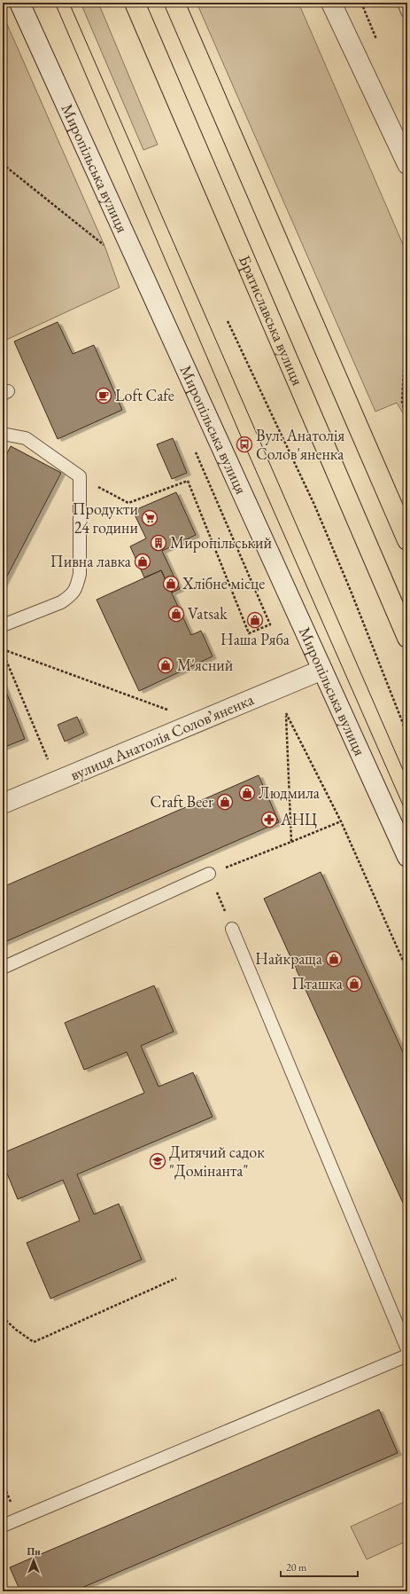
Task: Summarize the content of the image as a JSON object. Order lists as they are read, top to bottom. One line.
{"streets":{"main road":["Братиславська вулиця"],"street":["Миропільська вулиця","вулиця Анатолія Соловʼяненка"]},"crossings":[["Миропільська вулиця","вулиця Анатолія Соловʼяненка"]],"places":{"cafe":["Loft Cafe"],"bus stop":["Вул. Анатолія Солов'яненка"],"supermarket":["Продукти 24 години"],"building":["Миропільський"],"shop":["Пивна лавка","Хлібне місце","Vatsak","Наша Ряба","М'ясний","Людмила","Craft Beer","Найкраща","Пташка"],"pharmacy":["АНЦ"],"school or university":["Дитячий садок \"Домінанта\""]},"scale_bar":"20 m","north":"top"}
